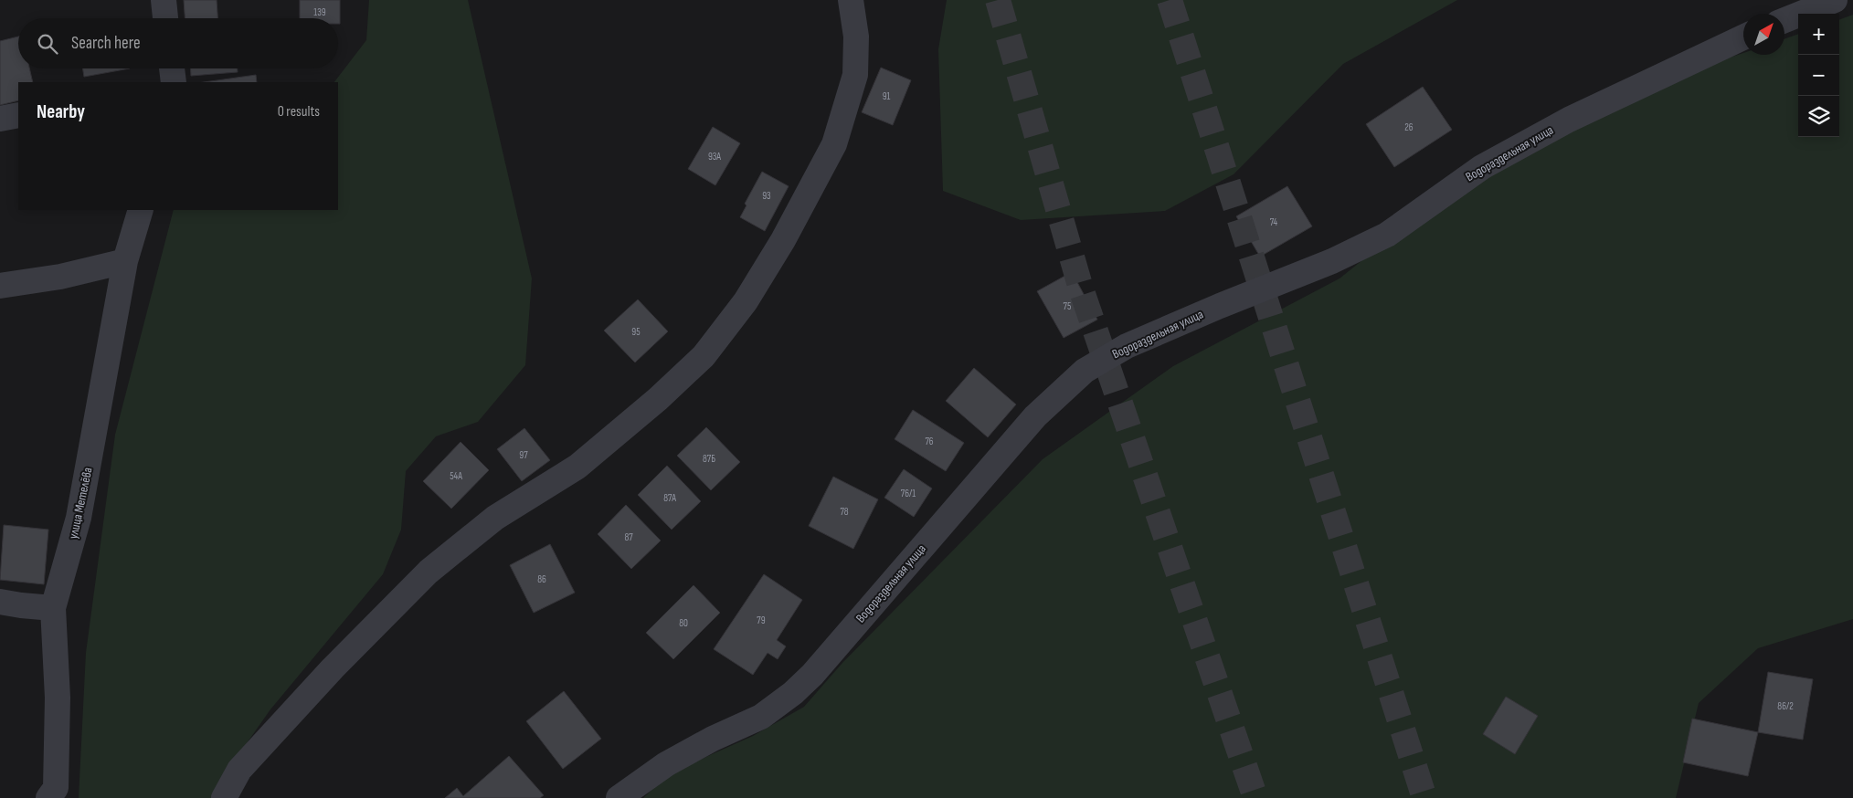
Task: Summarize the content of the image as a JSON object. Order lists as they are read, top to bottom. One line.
{"streets":{"street":["Водораздельная улица","улица Метелёва"]},"house_numbers":["139","91","26","93А","93","74","75","95","76","97","87Б","54А","76/1","87А","78","87","86","79","80","86/2"],"north":"top right","page":{"map_buttons":["+","−"],"search":"Search here","heading":["Nearby","0 results"]}}
